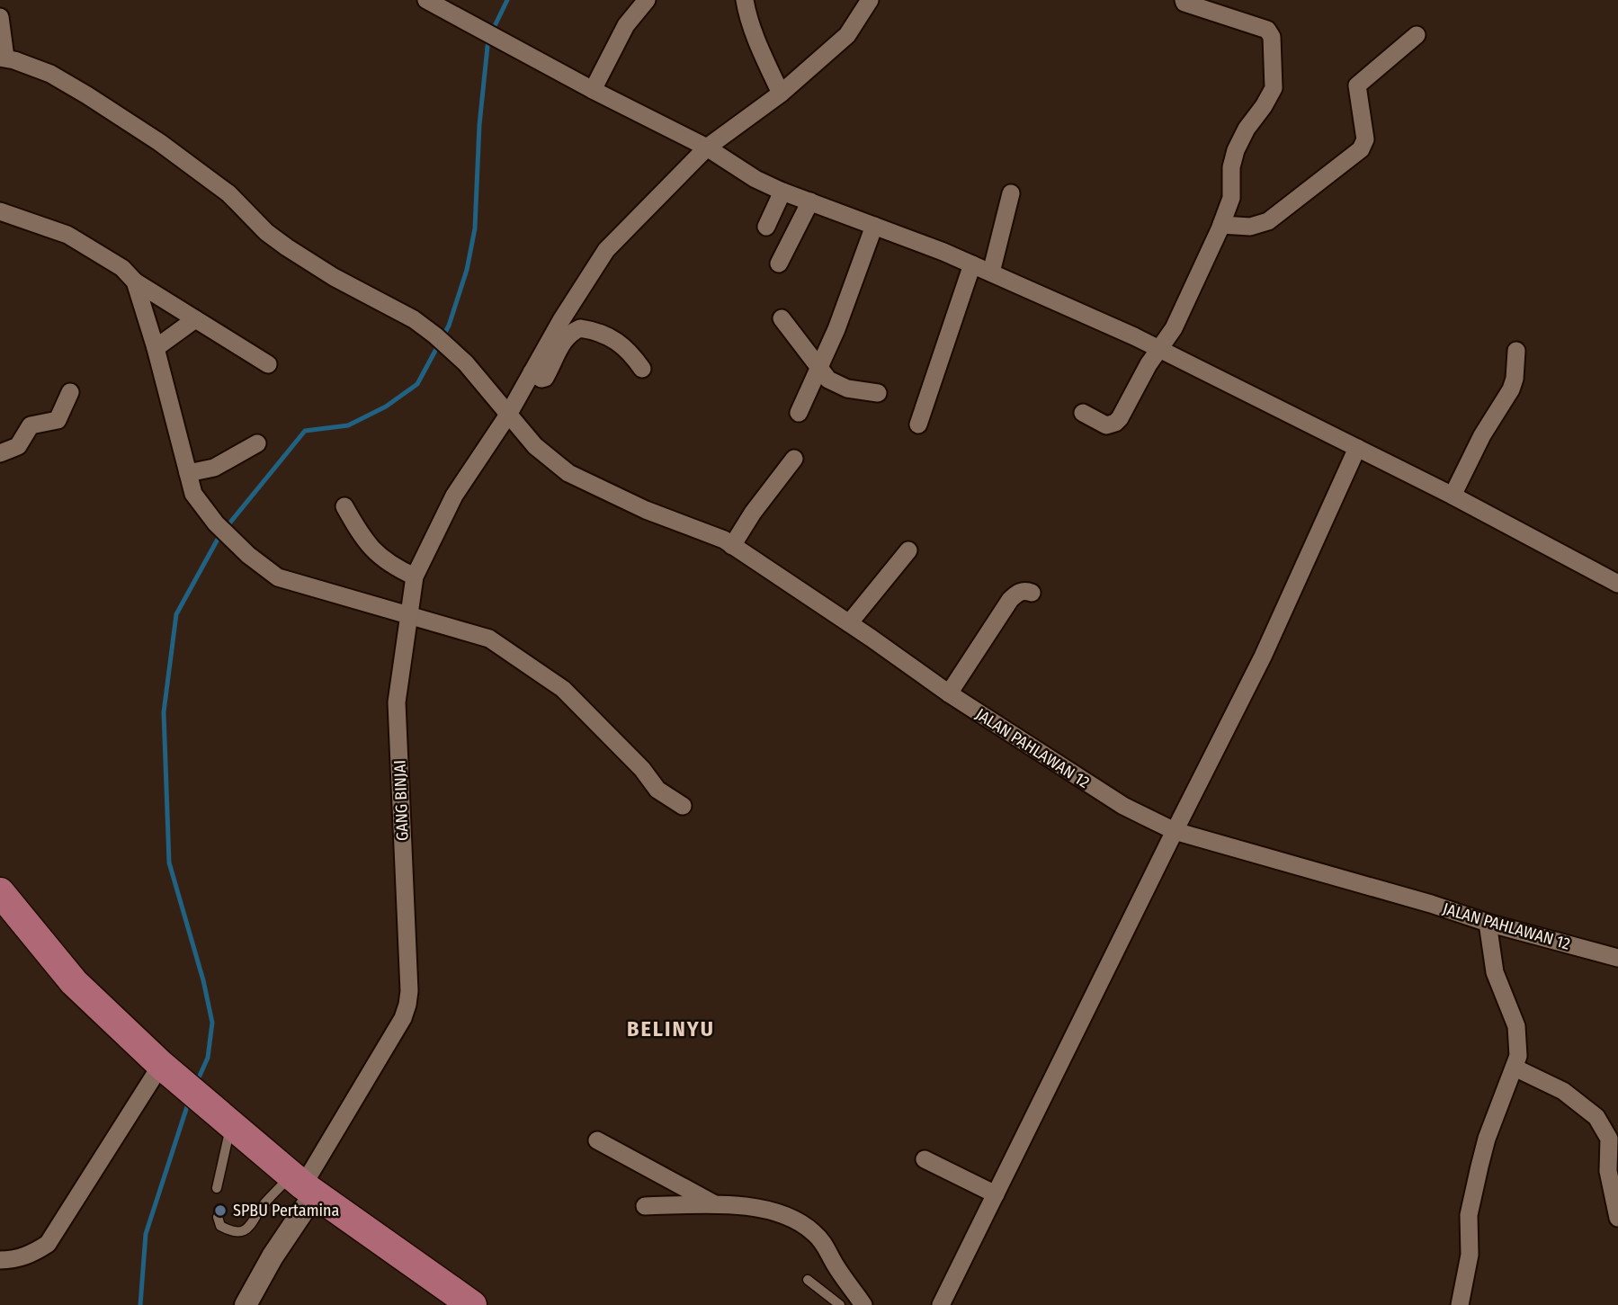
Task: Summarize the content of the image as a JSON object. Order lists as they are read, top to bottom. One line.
{"streets":{"street":["JALAN PAHLAWAN 12","GANG BINJAI"]},"crossings":[["JALAN PAHLAWAN 12","GANG BINJAI"]],"districts":["BELINYU"],"places":["SPBU Pertamina"]}
